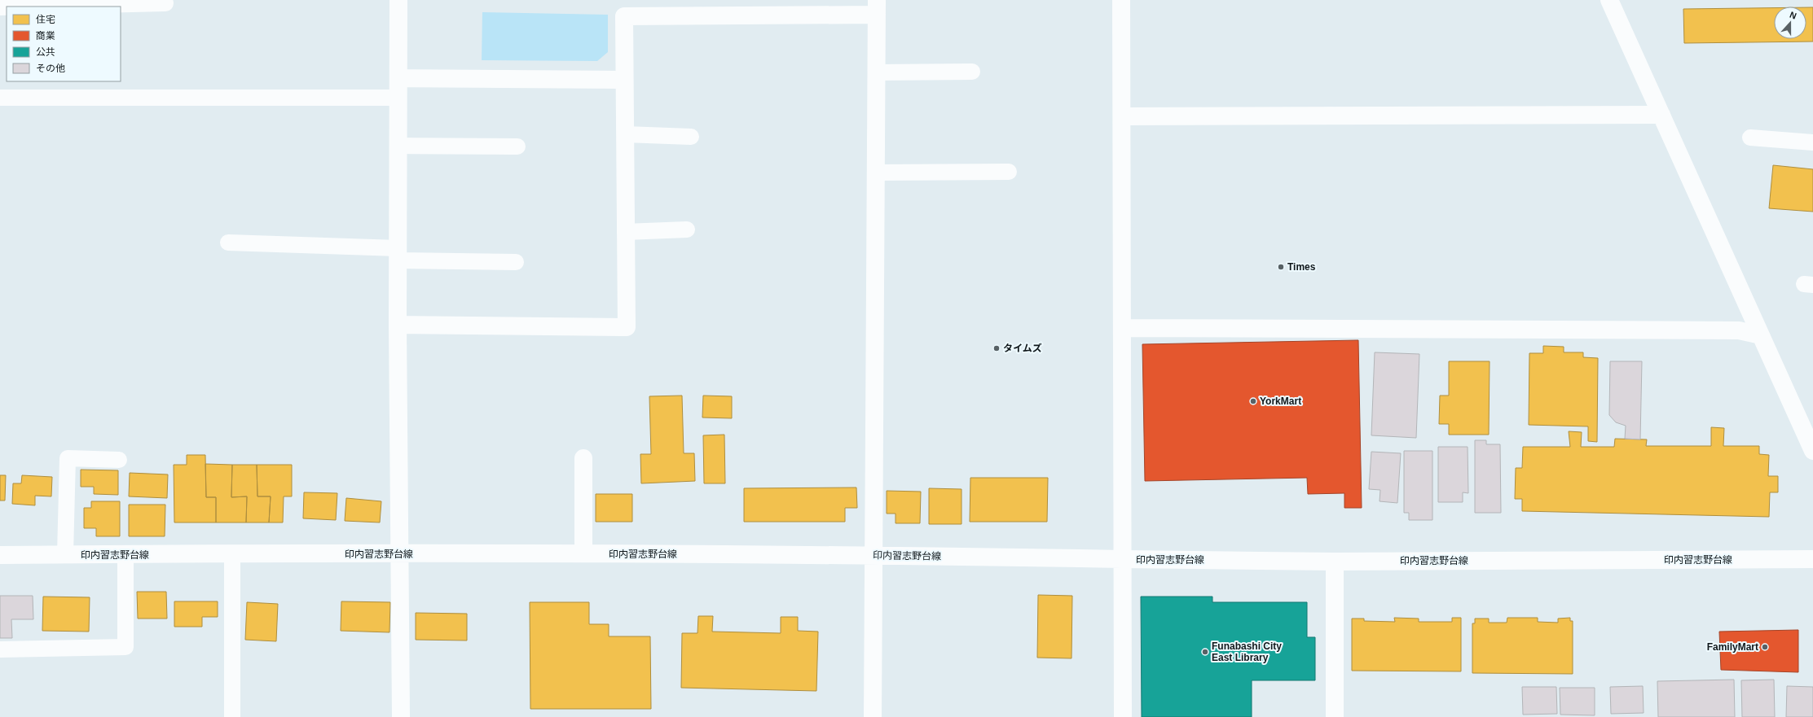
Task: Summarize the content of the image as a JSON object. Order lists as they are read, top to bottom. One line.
{"streets":{"street":["印内習志野台線"]},"places":["Times","タイムズ","YorkMart","FamilyMart","Funabashi City East Library"],"legend":["住宅","商業","公共","その他"],"north":"top"}
